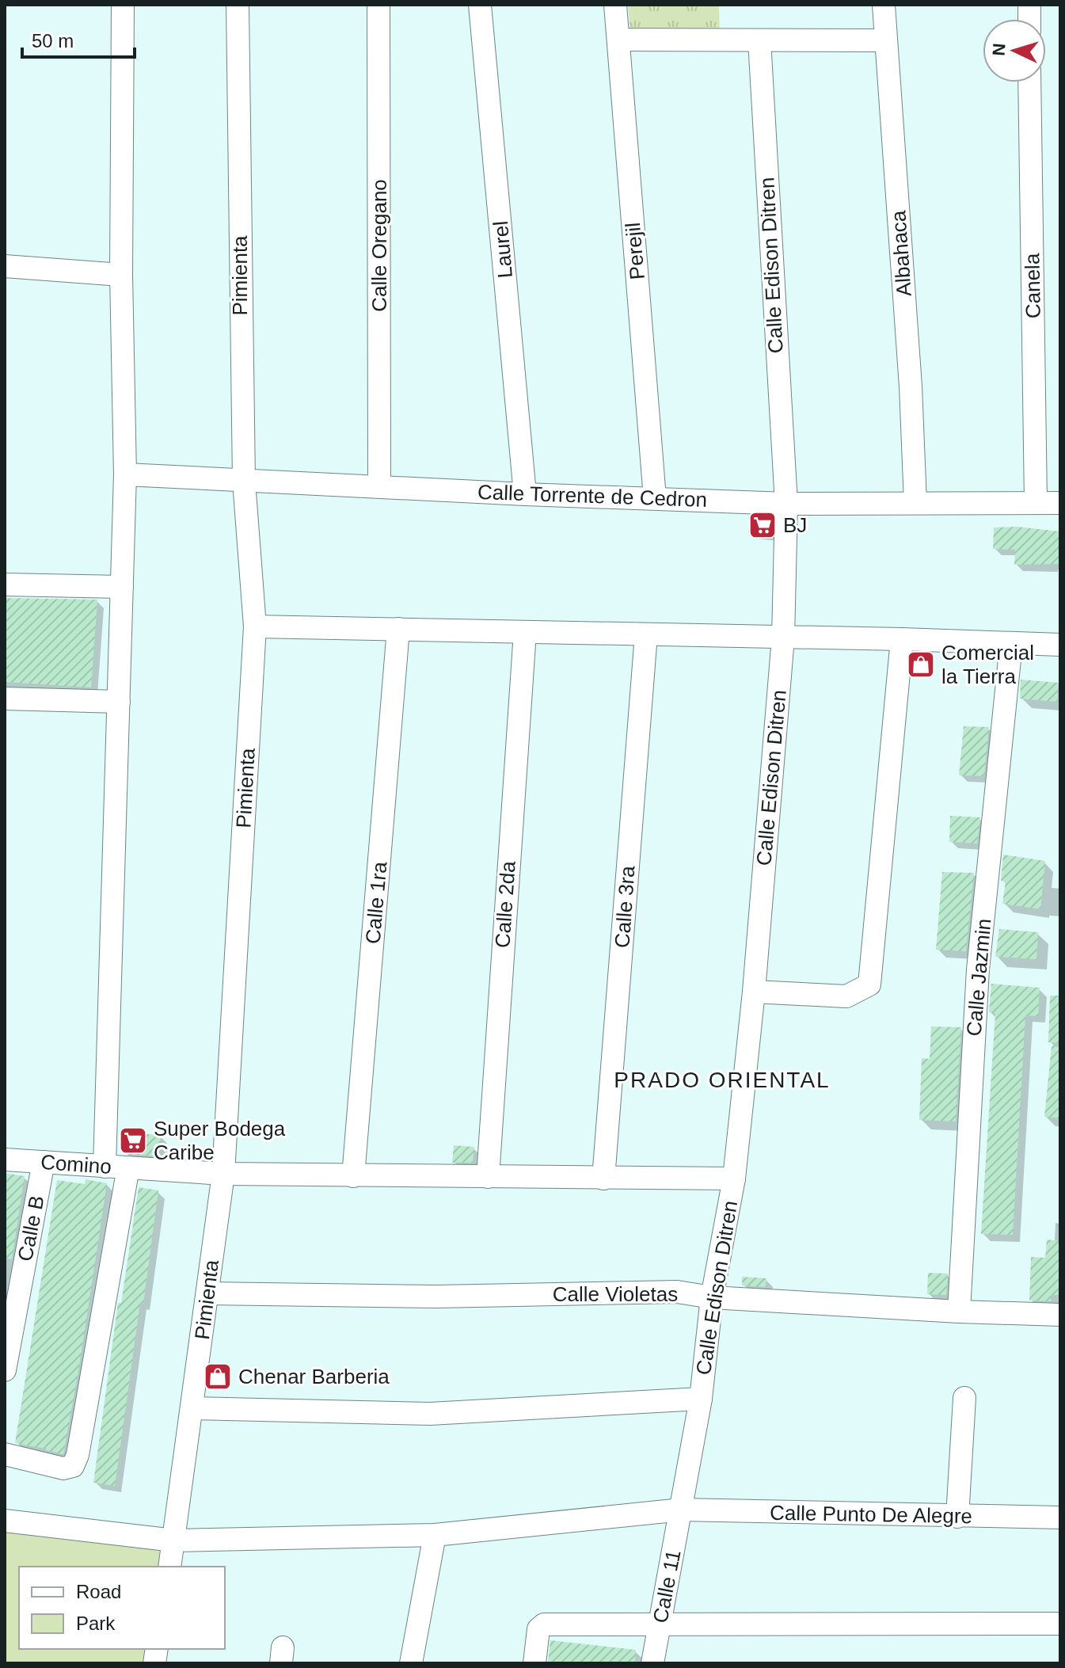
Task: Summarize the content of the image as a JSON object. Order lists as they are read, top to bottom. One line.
{"streets":{"street":["Calle Oregano","Laurel","Perejil","Albahaca","Calle Edison Ditren","Pimienta","Canela","Calle Torrente de Cedron","Calle 1ra","Calle 2da","Calle 3ra","Calle Jazmin","Comino","Calle B","Calle Violetas","Calle Punto De Alegre","Calle 11"]},"crossings":[["Calle Oregano","Calle Torrente de Cedron"],["Laurel","Calle Torrente de Cedron"],["Perejil","Calle Torrente de Cedron"],["Albahaca","Calle Torrente de Cedron"],["Calle Edison Ditren","Calle Torrente de Cedron"],["Calle Edison Ditren","Comino"],["Calle Edison Ditren","Calle Violetas"],["Calle Edison Ditren","Calle Punto De Alegre"],["Calle Edison Ditren","Calle 11"],["Pimienta","Calle Torrente de Cedron"],["Pimienta","Comino"],["Pimienta","Calle Violetas"],["Pimienta","Calle Punto De Alegre"],["Canela","Calle Torrente de Cedron"],["Calle 1ra","Comino"],["Calle 2da","Comino"],["Calle 3ra","Comino"],["Calle Jazmin","Calle Violetas"],["Comino","Calle B"],["Calle Punto De Alegre","Calle 11"]],"districts":["PRADO ORIENTAL"],"places":{"supermarket":["BJ","Super Bodega Caribe"],"shop":["Comercial la Tierra","Chenar Barberia"]},"legend":["Road","Park"],"scale_bar":"50 m","north":"left"}
